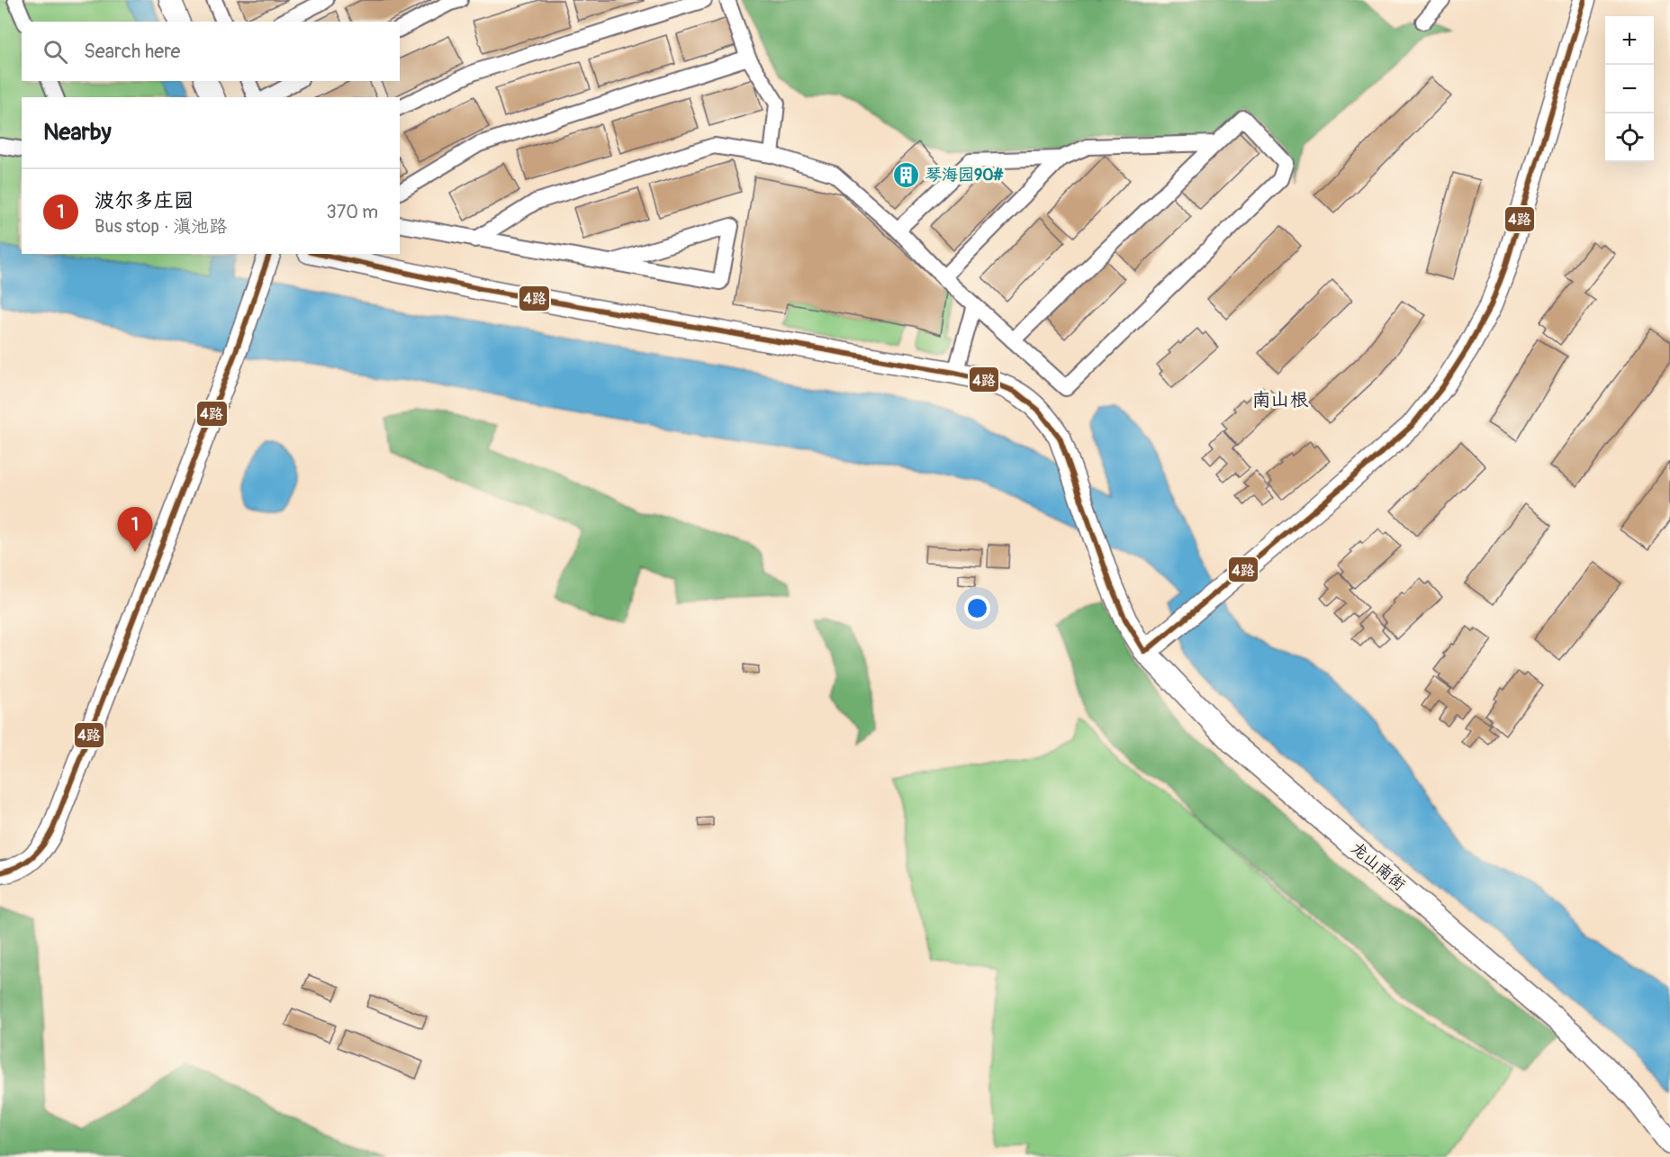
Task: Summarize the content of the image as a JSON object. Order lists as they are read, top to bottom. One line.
{"streets":{"street":["龙山南街"]},"districts":["南山根"],"places":{"building":["琴海园90#"]},"lines":["transit line 4路"],"page":{"map_buttons":["+","−"],"search":"Search here","heading":"Nearby","list":[{"mark":"1","name":"波尔多庄园","note":"Bus stop · 滇池路","value":"370 m"}],"pins":"1"}}
